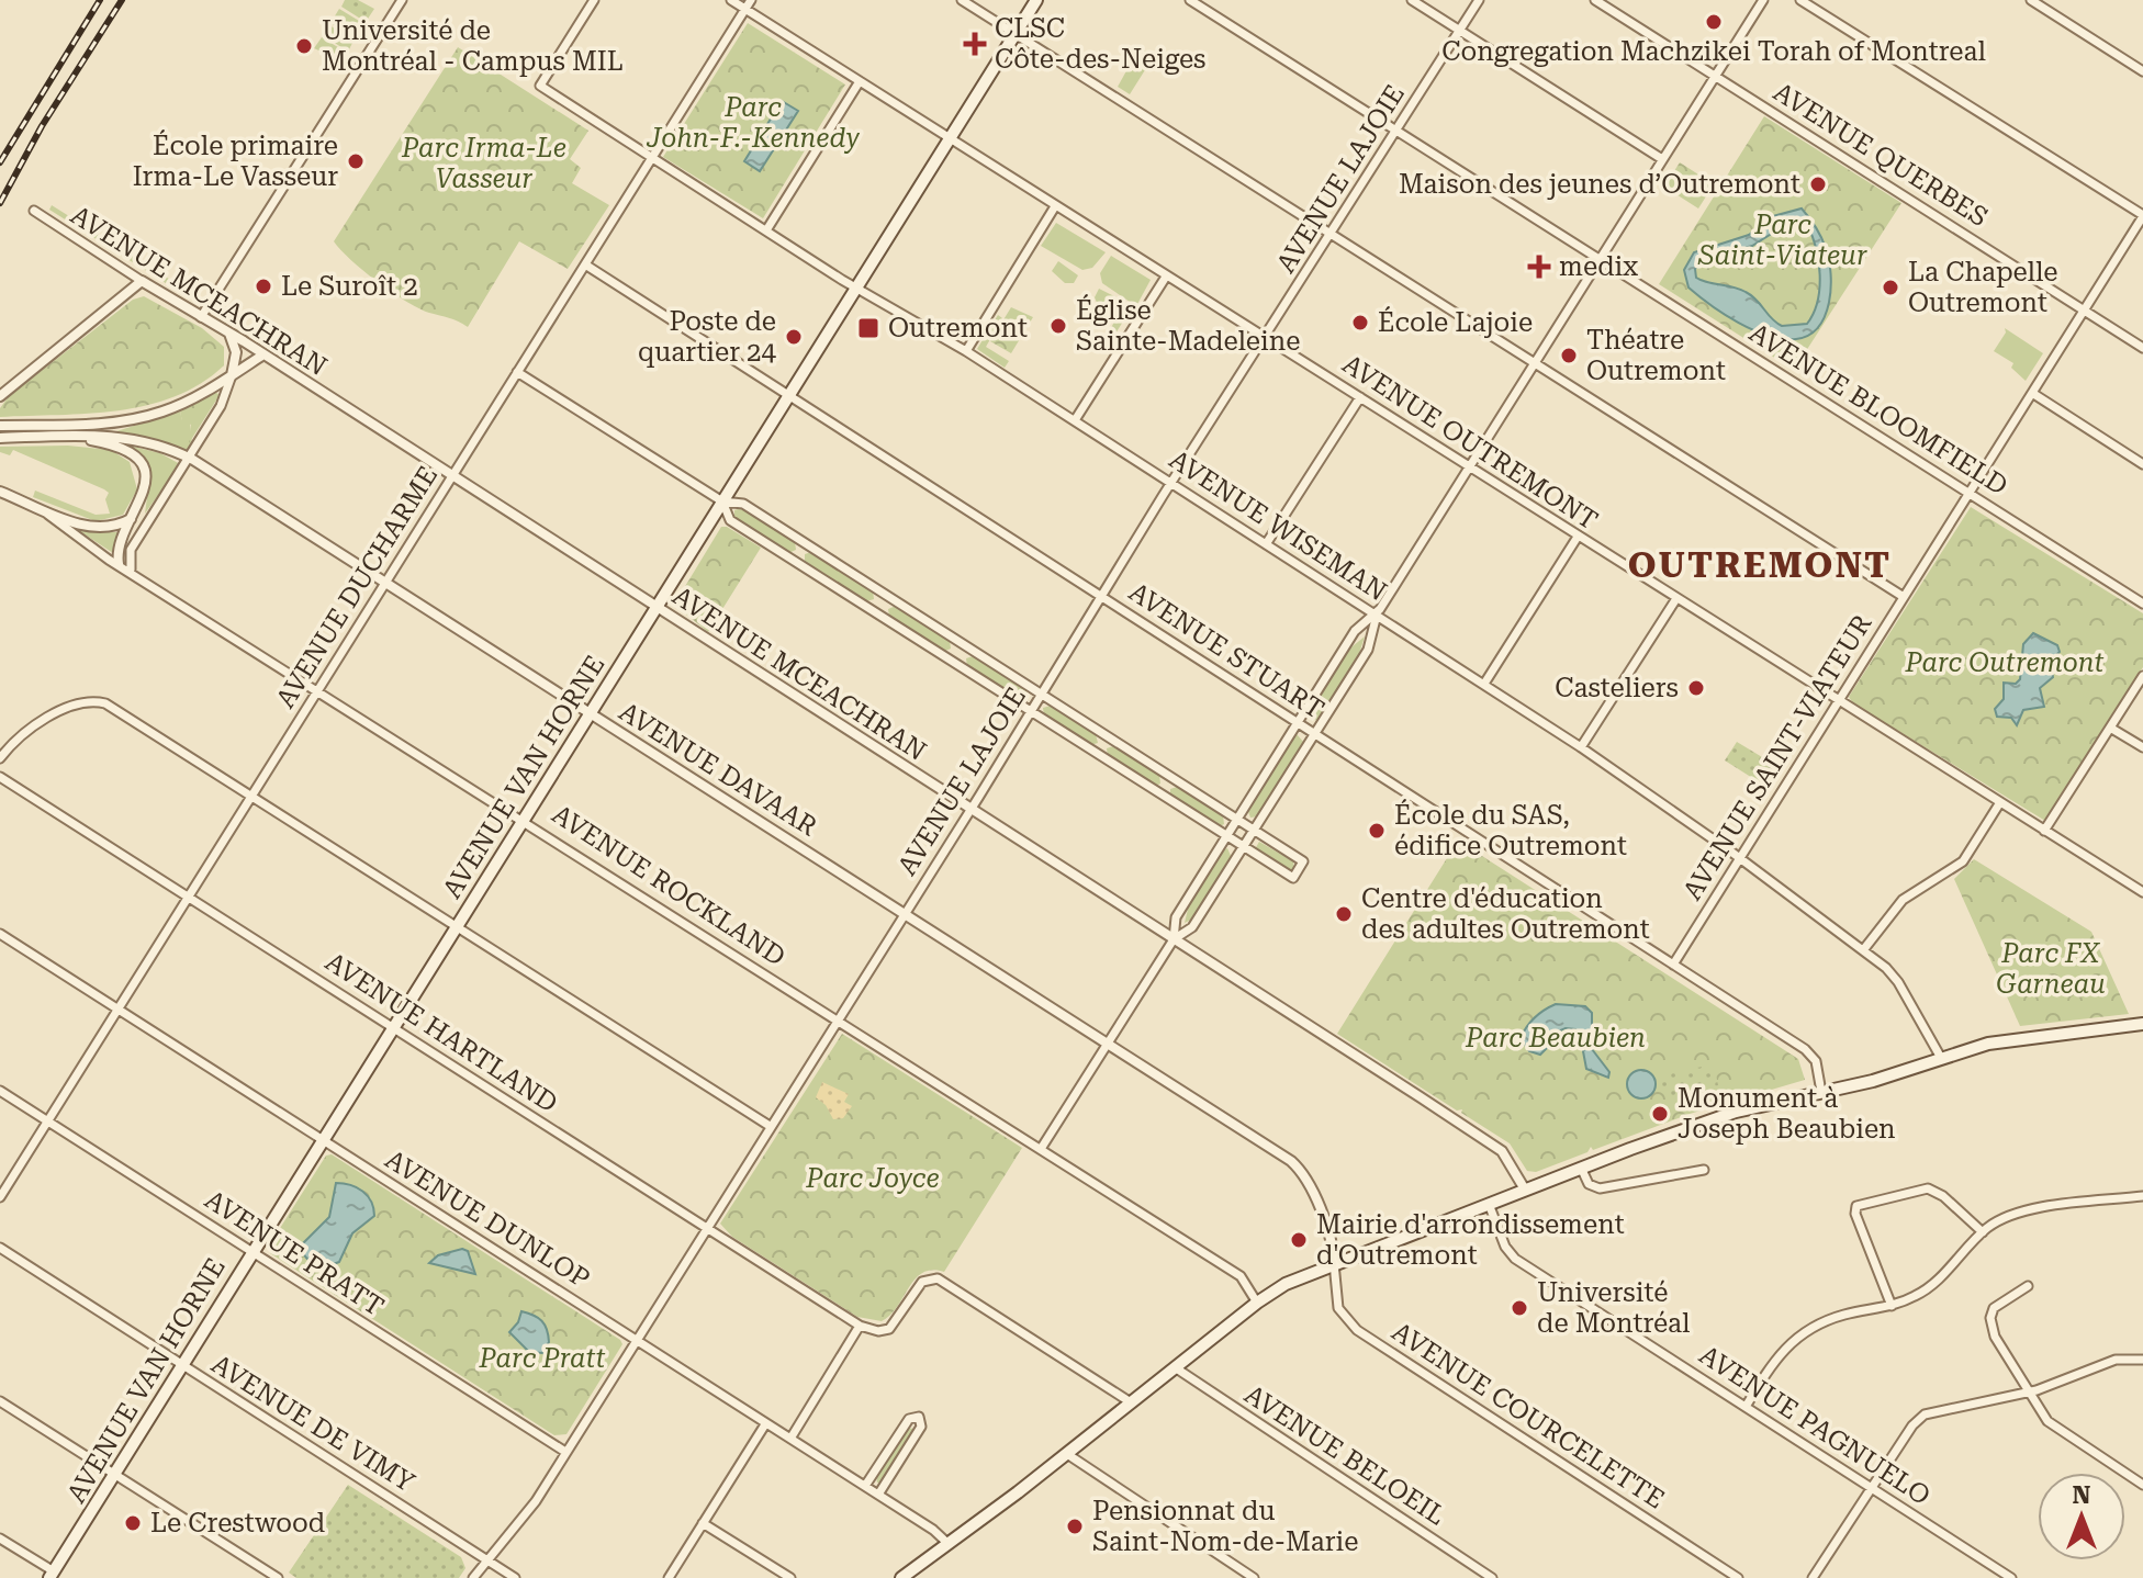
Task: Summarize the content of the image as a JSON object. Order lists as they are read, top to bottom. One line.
{"streets":{"main road":["AVENUE VAN HORNE"],"street":["AVENUE QUERBES","AVENUE LAJOIE","AVENUE MCEACHRAN","AVENUE BLOOMFIELD","AVENUE OUTREMONT","AVENUE WISEMAN","AVENUE DUCHARME","AVENUE STUART","AVENUE SAINT-VIATEUR","AVENUE DAVAAR","AVENUE ROCKLAND","AVENUE HARTLAND","AVENUE DUNLOP","AVENUE PRATT","AVENUE COURCELETTE","AVENUE DE VIMY","AVENUE PAGNUELO","AVENUE BELOEIL"]},"crossings":[["AVENUE QUERBES","AVENUE SAINT-VIATEUR"],["AVENUE LAJOIE","AVENUE MCEACHRAN"],["AVENUE LAJOIE","AVENUE BLOOMFIELD"],["AVENUE LAJOIE","AVENUE OUTREMONT"],["AVENUE LAJOIE","AVENUE WISEMAN"],["AVENUE LAJOIE","AVENUE STUART"],["AVENUE LAJOIE","AVENUE DAVAAR"],["AVENUE LAJOIE","AVENUE ROCKLAND"],["AVENUE LAJOIE","AVENUE HARTLAND"],["AVENUE LAJOIE","AVENUE DUNLOP"],["AVENUE LAJOIE","AVENUE PRATT"],["AVENUE LAJOIE","AVENUE DE VIMY"],["AVENUE MCEACHRAN","AVENUE DUCHARME"],["AVENUE MCEACHRAN","AVENUE VAN HORNE"],["AVENUE BLOOMFIELD","AVENUE SAINT-VIATEUR"],["AVENUE OUTREMONT","AVENUE DUCHARME"],["AVENUE OUTREMONT","AVENUE SAINT-VIATEUR"],["AVENUE OUTREMONT","AVENUE VAN HORNE"],["AVENUE WISEMAN","AVENUE DUCHARME"],["AVENUE WISEMAN","AVENUE SAINT-VIATEUR"],["AVENUE WISEMAN","AVENUE VAN HORNE"],["AVENUE DUCHARME","AVENUE STUART"],["AVENUE DUCHARME","AVENUE DAVAAR"],["AVENUE DUCHARME","AVENUE ROCKLAND"],["AVENUE DUCHARME","AVENUE HARTLAND"],["AVENUE DUCHARME","AVENUE DUNLOP"],["AVENUE DUCHARME","AVENUE PRATT"],["AVENUE STUART","AVENUE SAINT-VIATEUR"],["AVENUE STUART","AVENUE VAN HORNE"],["AVENUE DAVAAR","AVENUE VAN HORNE"],["AVENUE DAVAAR","AVENUE COURCELETTE"],["AVENUE VAN HORNE","AVENUE ROCKLAND"],["AVENUE VAN HORNE","AVENUE HARTLAND"],["AVENUE VAN HORNE","AVENUE DUNLOP"],["AVENUE VAN HORNE","AVENUE PRATT"],["AVENUE VAN HORNE","AVENUE DE VIMY"]],"districts":["OUTREMONT"],"parks":["Parc John-F.-Kennedy","Parc Irma-Le Vasseur","Parc Saint-Viateur","Parc Outremont","Parc FX Garneau","Parc Beaubien","Parc Joyce","Parc Pratt"],"places":{"other":["Congregation Machzikei Torah of Montreal","Université de Montréal - Campus MIL","École primaire Irma-Le Vasseur","Maison des jeunes d’Outremont","Le Suroît 2","La Chapelle Outremont","École Lajoie","Église Sainte-Madeleine","Poste de quartier 24","Théatre Outremont","Casteliers","École du SAS, édifice Outremont","Centre d'éducation des adultes Outremont","Monument à Joseph Beaubien","Mairie d'arrondissement d'Outremont","Université de Montréal","Le Crestwood","Pensionnat du Saint-Nom-de-Marie"],"health":["CLSC Côte-des-Neiges","medix"],"transit":["Outremont"]},"north":"top"}
